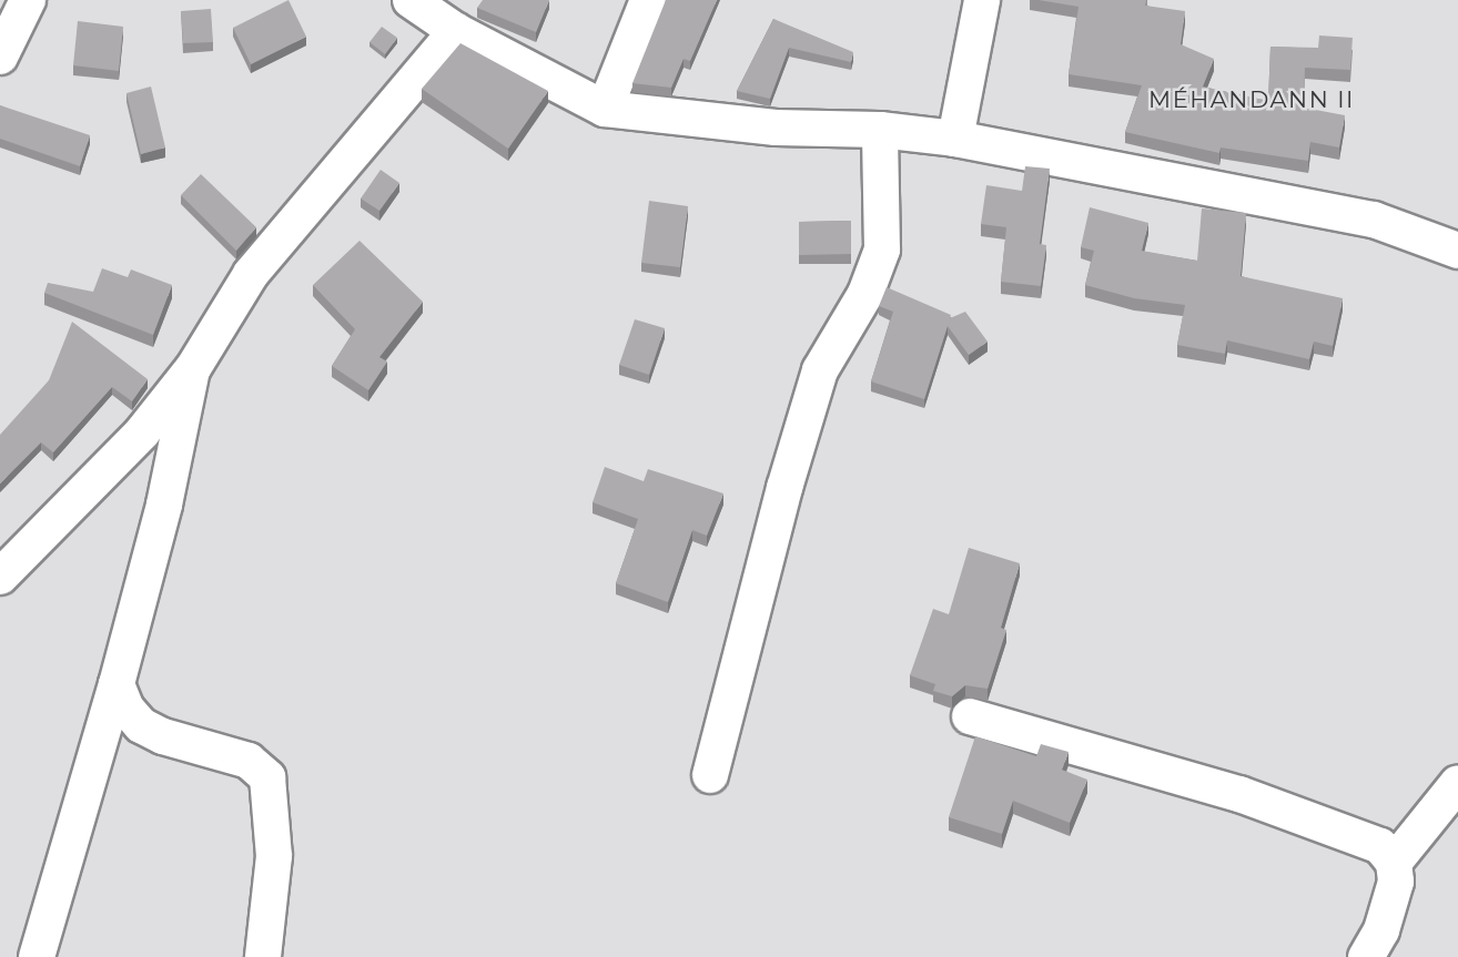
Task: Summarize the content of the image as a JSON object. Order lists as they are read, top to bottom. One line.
{"districts":["MÉHANDANN II"]}
